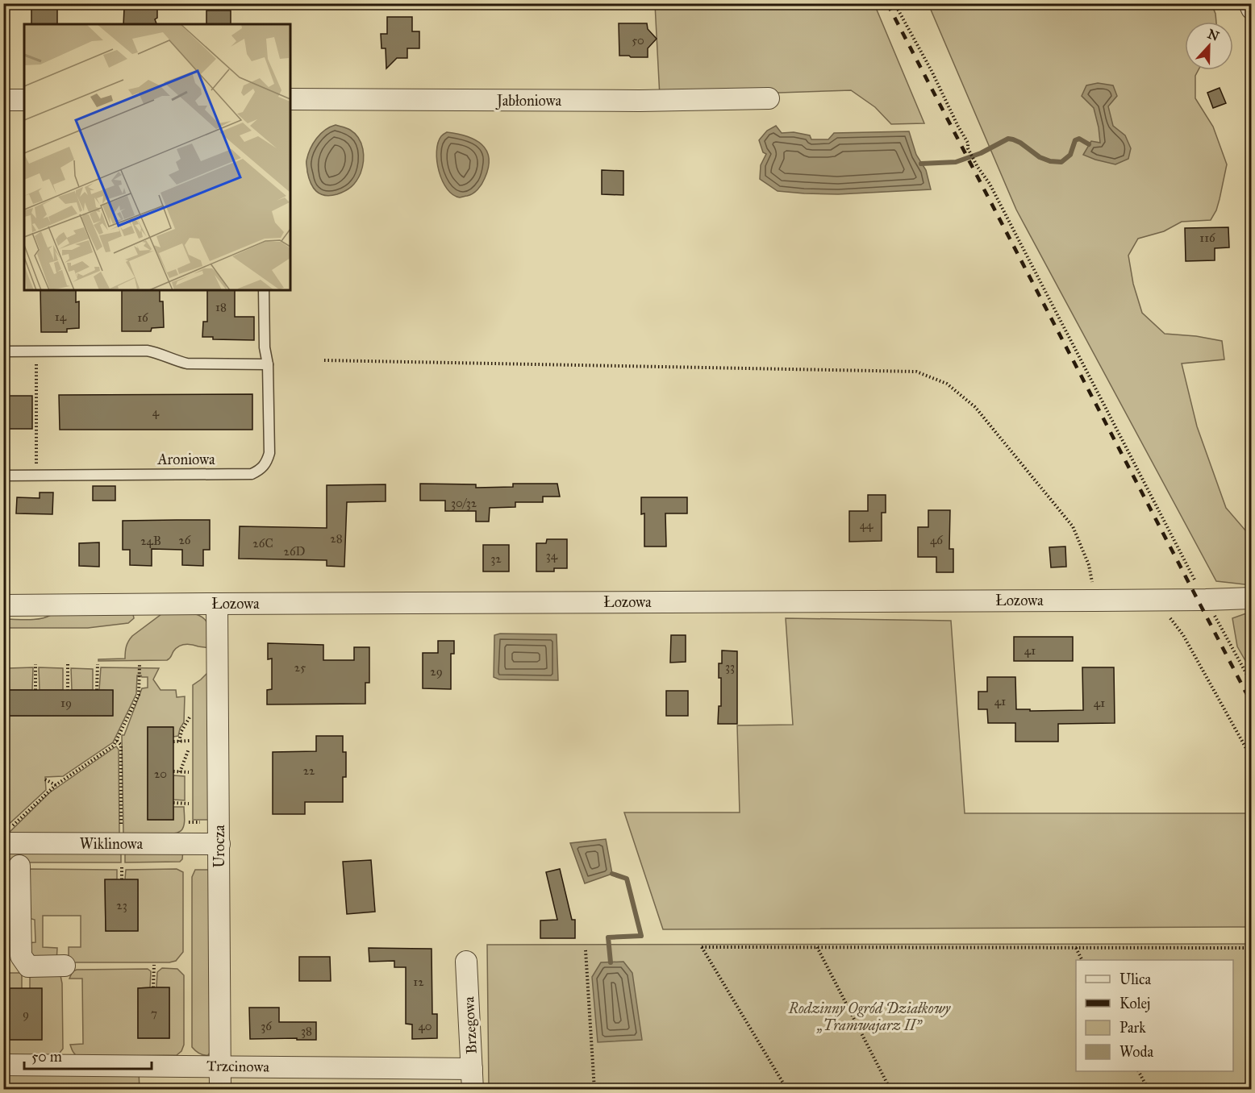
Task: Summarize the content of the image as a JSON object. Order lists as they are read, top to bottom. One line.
{"streets":{"street":["Jabłoniowa","Łozowa","Wiklinowa","Urocza","Brzegowa","Trzcinowa"],"lane":["Aroniowa"]},"crossings":[["Łozowa","Urocza"],["Wiklinowa","Urocza"],["Urocza","Trzcinowa"],["Brzegowa","Trzcinowa"]],"parks":["Rodzinny Ogród Działkowy „Tramwajarz II”"],"house_numbers":["50","116","18","14","16","4","30/32","44","28","26","46","24B","26C","26D","34","32","41","33","25","29","41","19","41","22","20","23","12","7","9","36","40","38"],"legend":["Ulica","Kolej","Park","Woda"],"scale_bar":"50 m","north":"top"}
